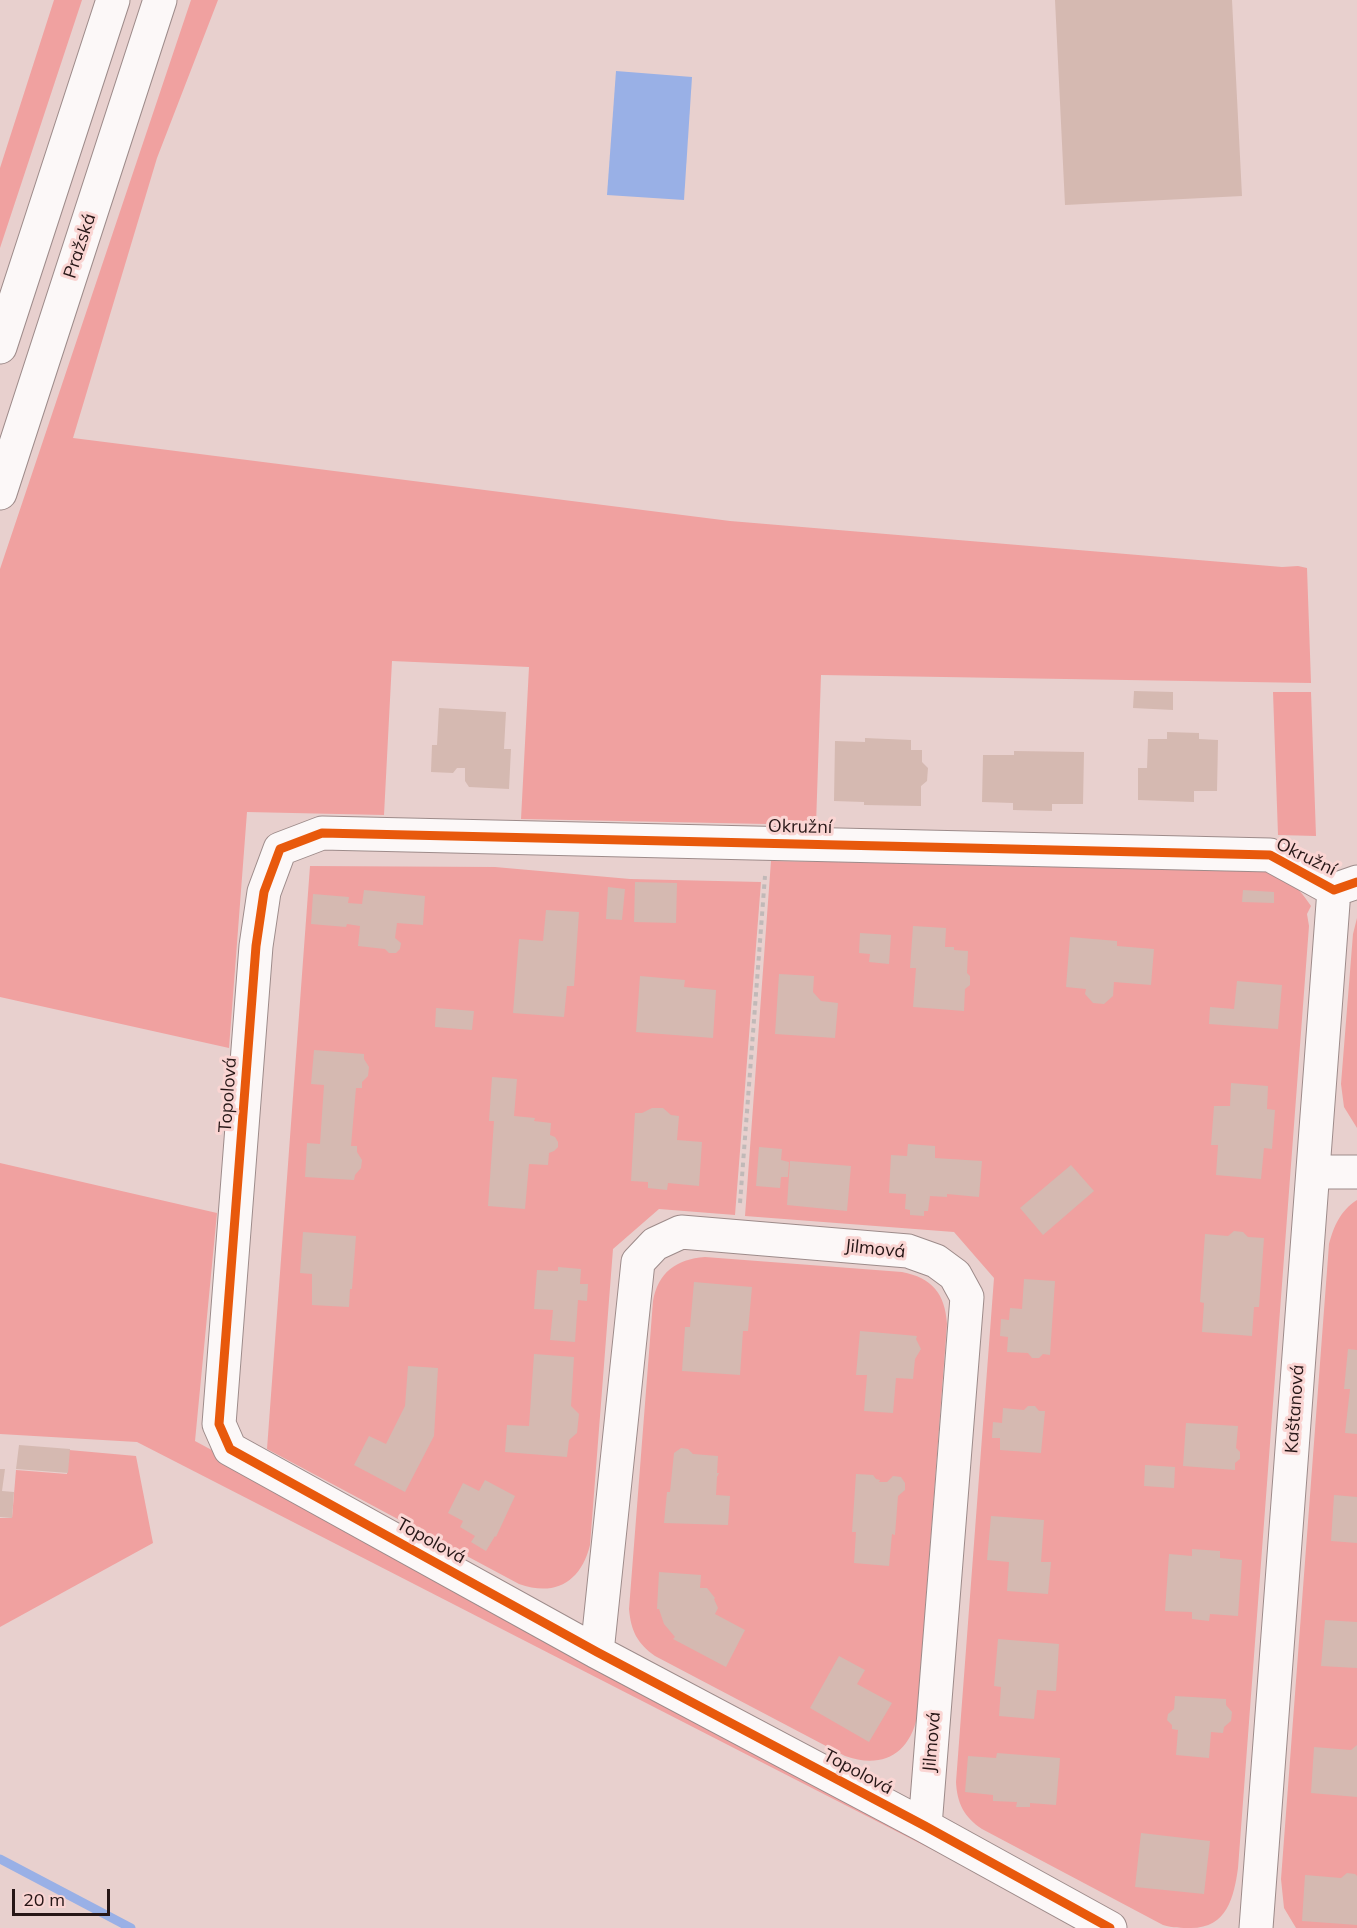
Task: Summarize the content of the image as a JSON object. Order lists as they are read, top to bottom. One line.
{"streets":{"street":["Pražská","Okružní","Topolová","Jilmová","Kaštanová"]},"crossings":[["Okružní","Topolová"],["Okružní","Kaštanová"],["Topolová","Jilmová"]],"scale_bar":"20 m"}
